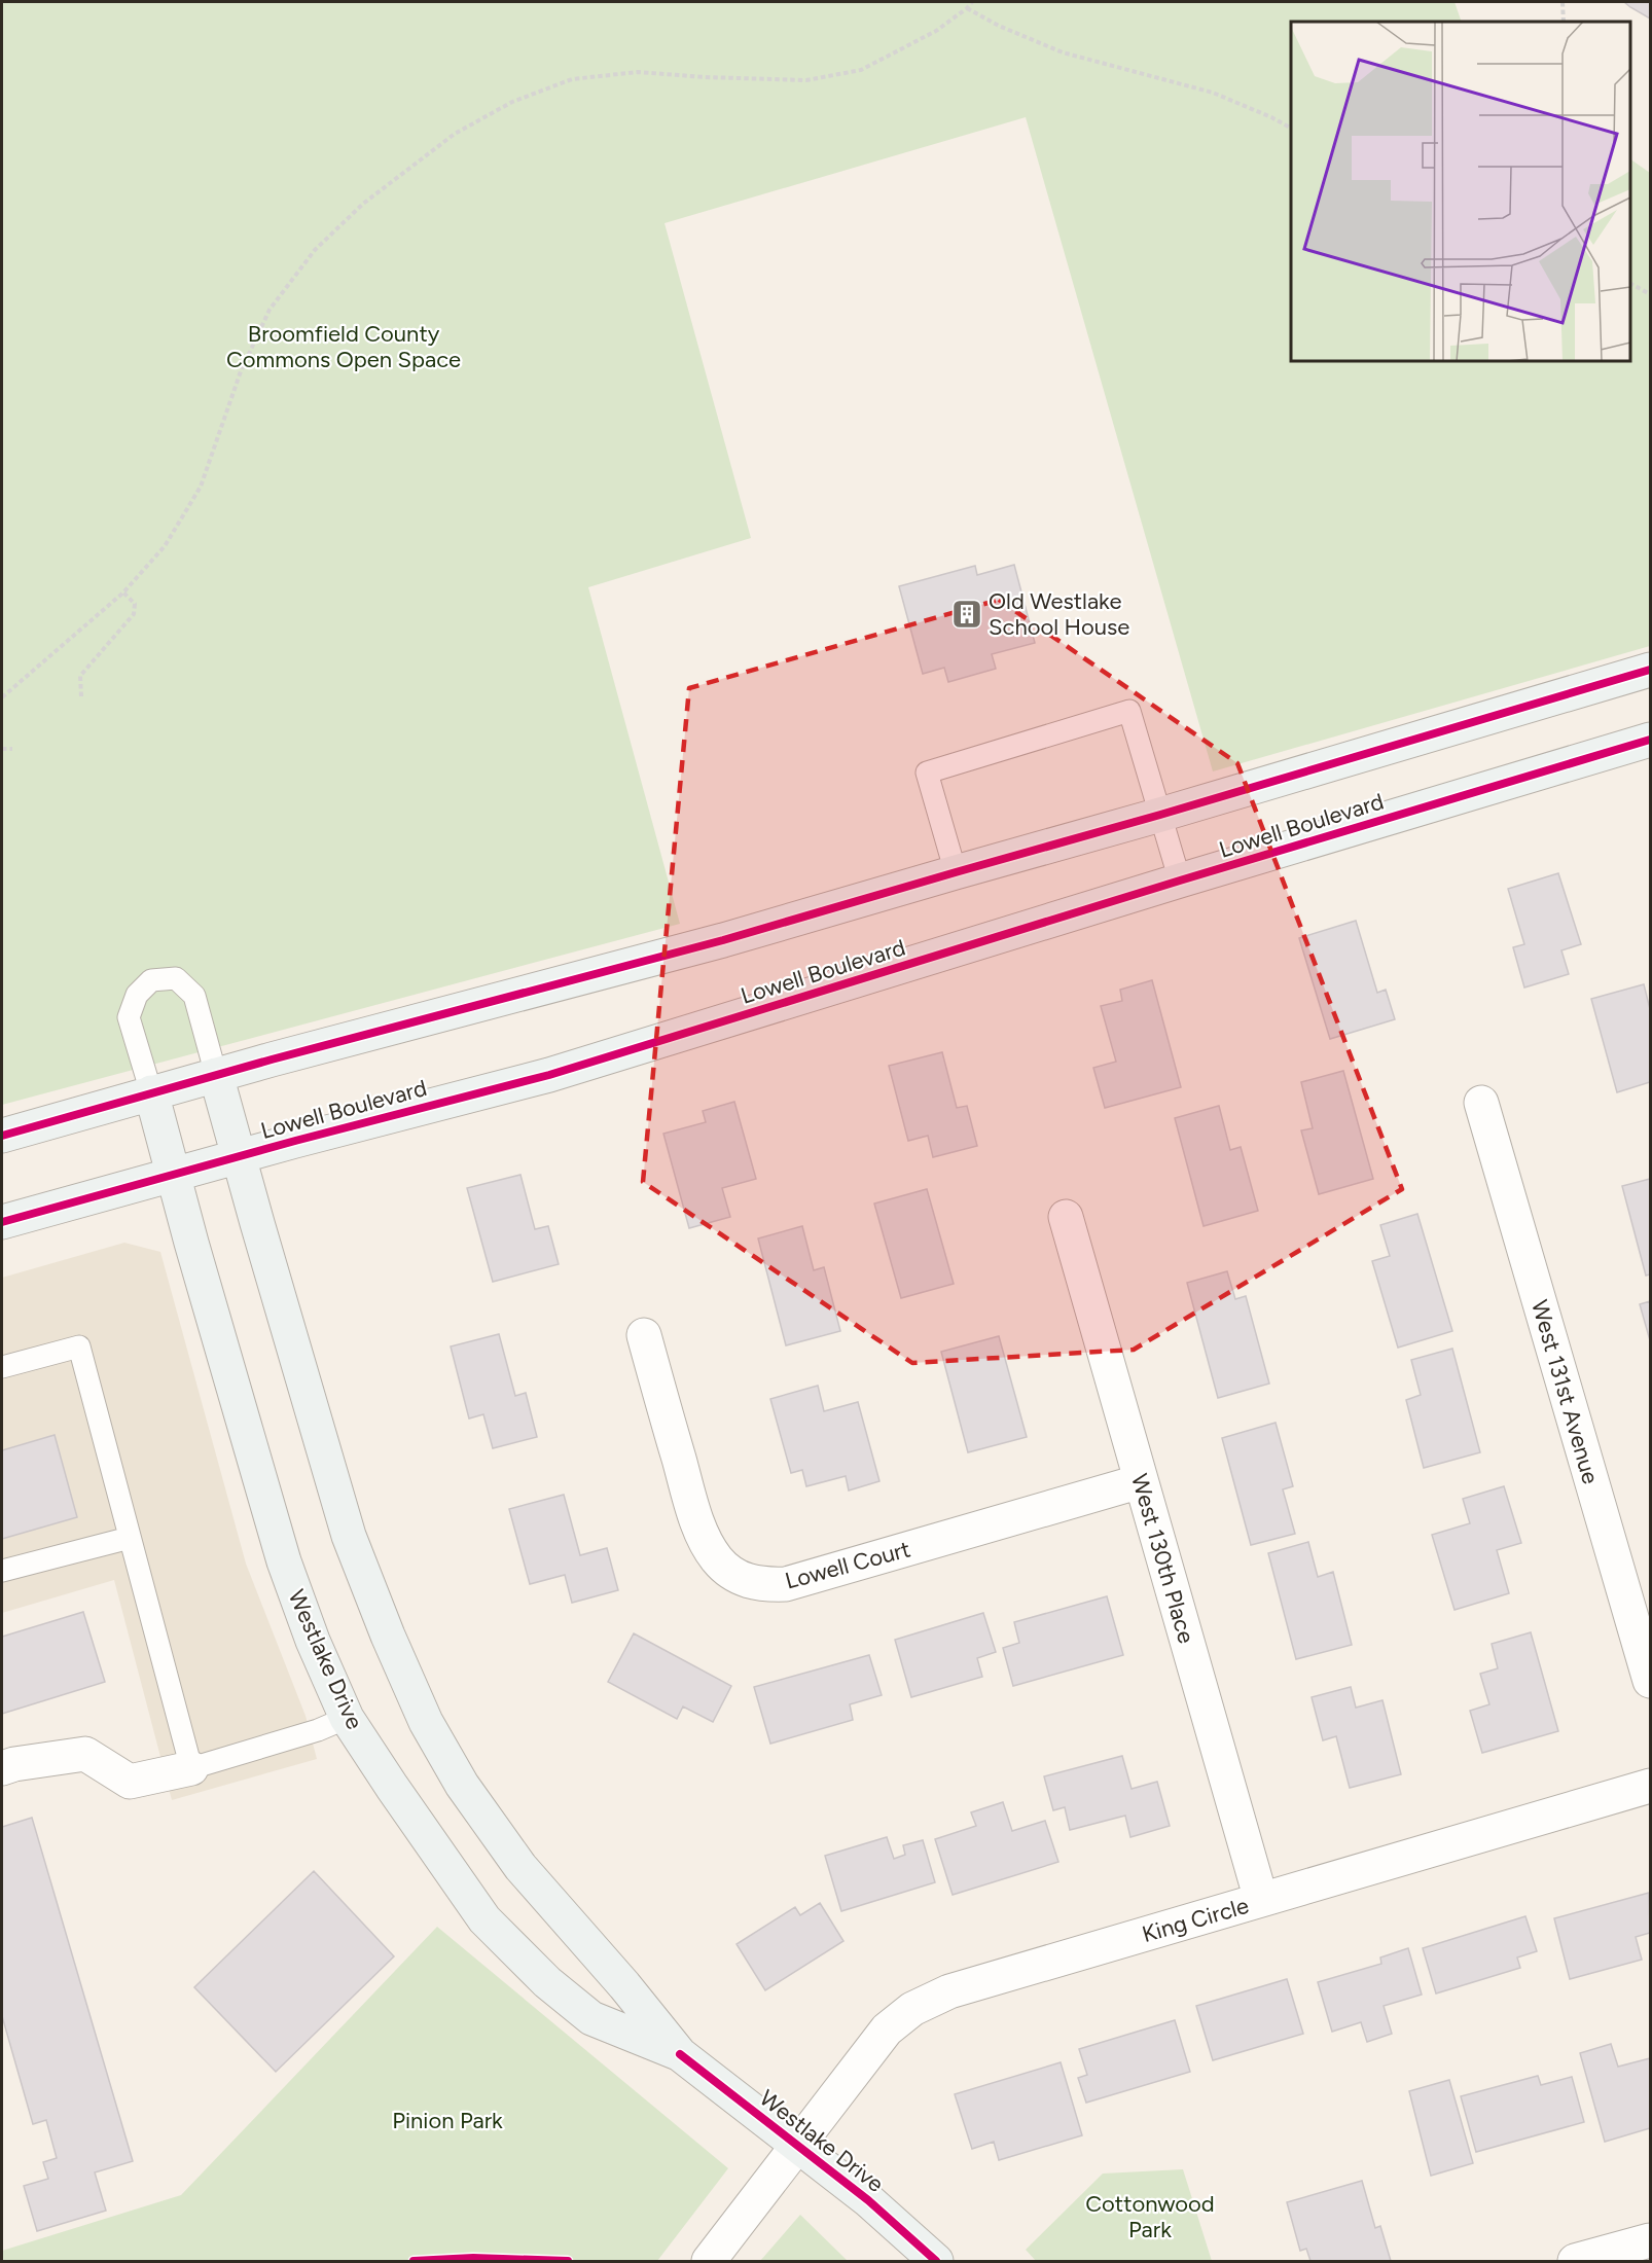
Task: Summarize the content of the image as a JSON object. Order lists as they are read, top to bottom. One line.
{"streets":{"main road":["Lowell Boulevard","Westlake Drive"],"street":["West 131st Avenue","West 130th Place","Lowell Court","King Circle"]},"crossings":[["Lowell Boulevard","Westlake Drive"],["West 130th Place","Lowell Court"],["West 130th Place","King Circle"],["Westlake Drive","King Circle"]],"parks":["Broomfield County Commons Open Space","Pinion Park","Cottonwood Park"],"places":{"building":["Old Westlake School House"]}}
